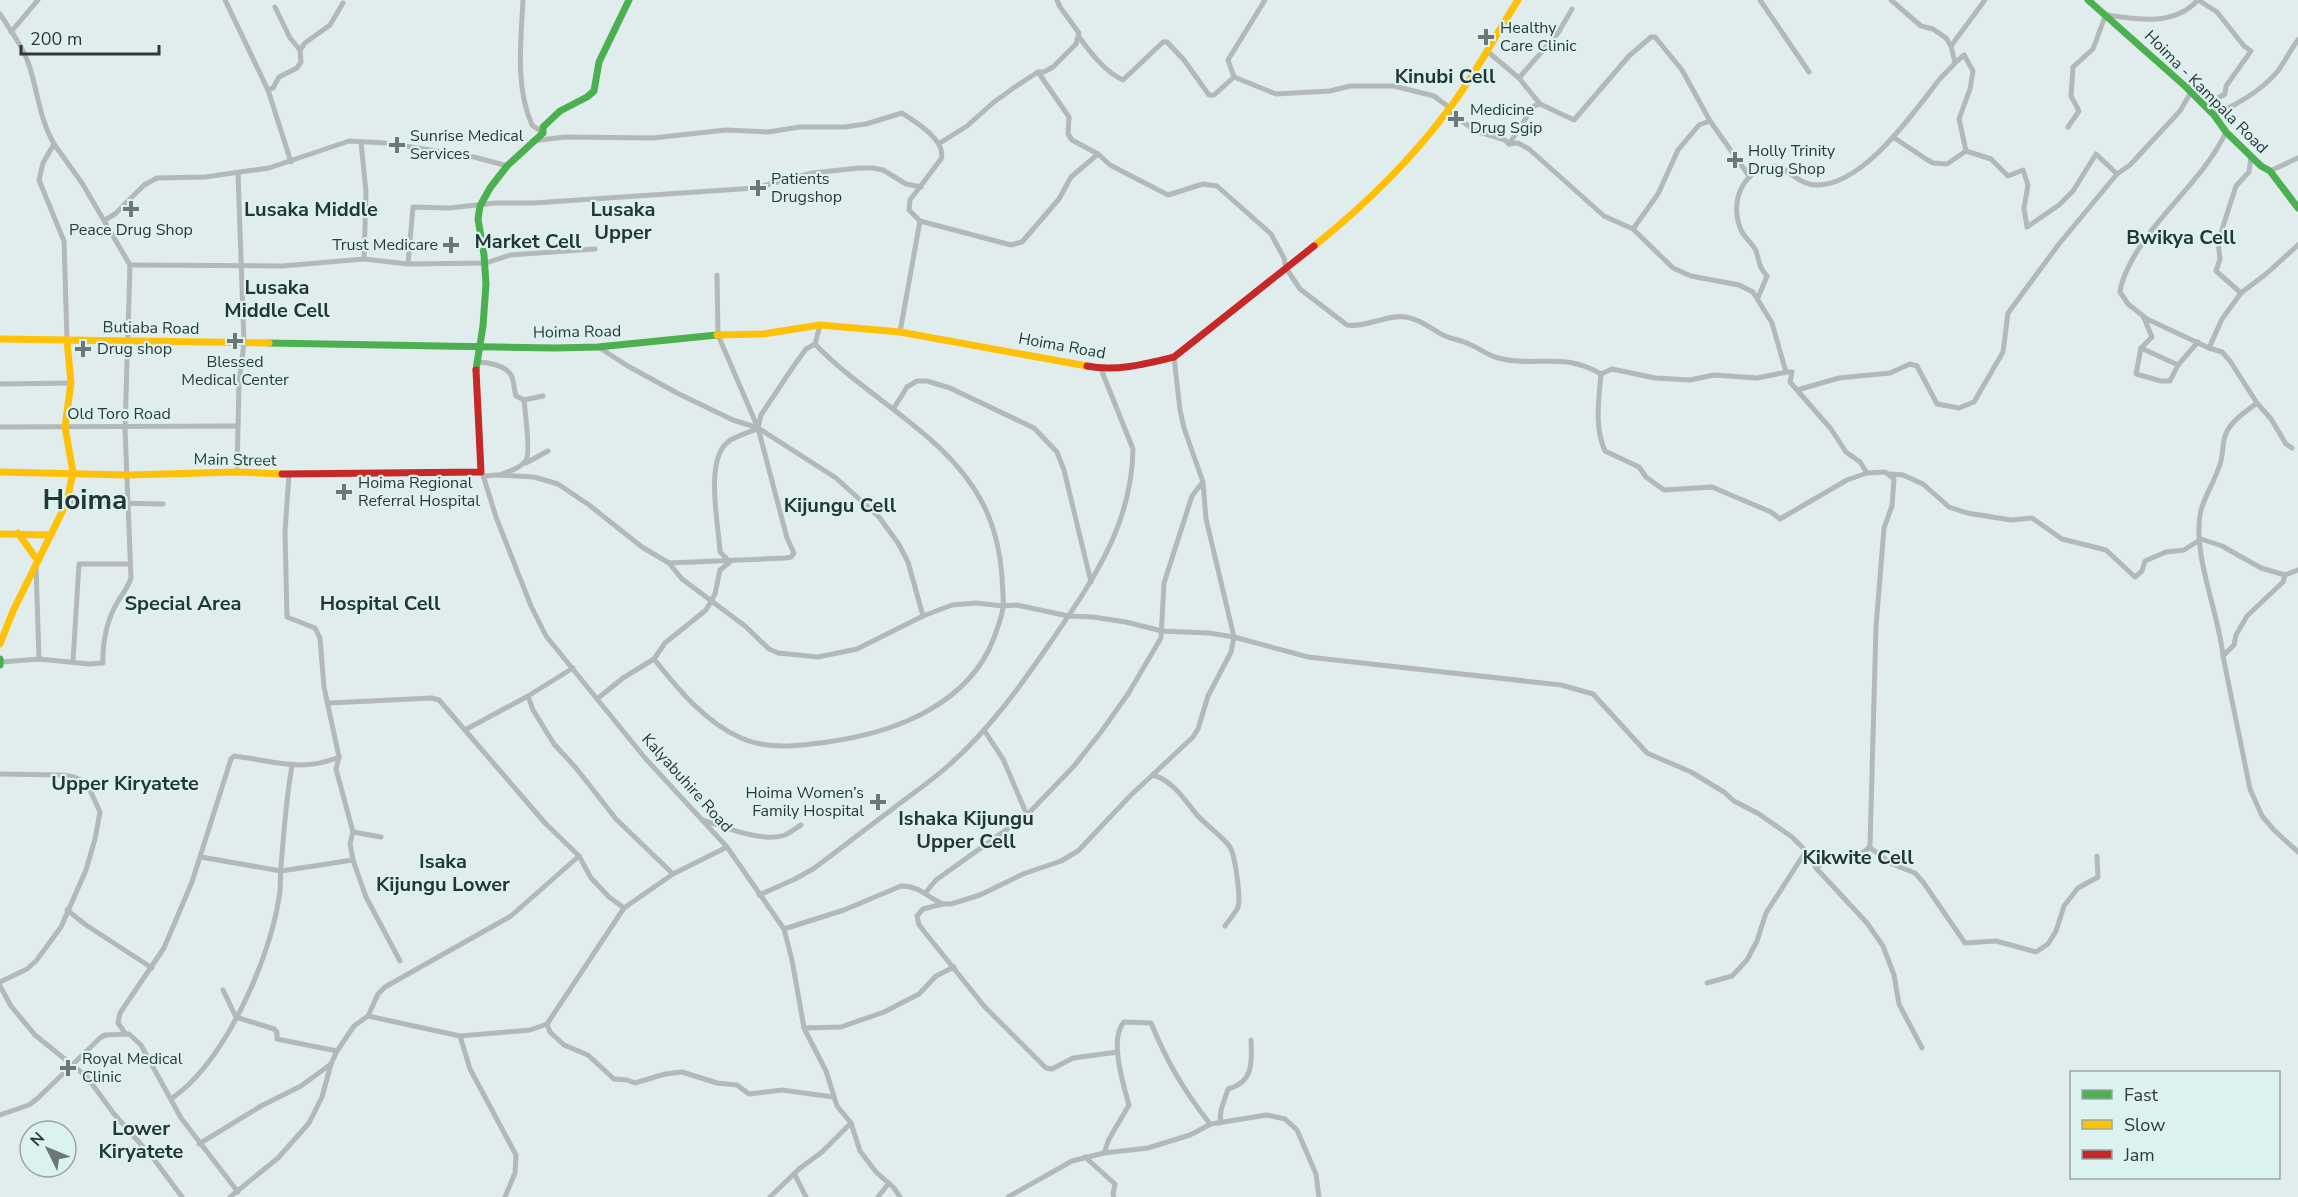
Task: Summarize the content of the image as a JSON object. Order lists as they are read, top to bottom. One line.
{"streets":{"main road":["Hoima - Kampala Road","Butiaba Road","Hoima Road","Main Street"],"street":["Old Toro Road","Kalyabuhire Road"]},"crossings":[["Butiaba Road","Hoima Road"],["Main Street","Kalyabuhire Road"]],"districts":["Kinubi Cell","Lusaka Middle","Lusaka Upper","Bwikya Cell","Market Cell","Lusaka Middle Cell","Hoima","Kijungu Cell","Special Area","Hospital Cell","Upper Kiryatete","Ishaka Kijungu Upper Cell","Kikwite Cell","Isaka Kijungu Lower","Lower Kiryatete"],"places":{"health":["Healthy Care Clinic","Medicine Drug Sgip","Sunrise Medical Services","Holly Trinity Drug Shop","Patients Drugshop","Peace Drug Shop","Trust Medicare","Blessed Medical Center","Drug shop","Hoima Regional Referral Hospital","Hoima Women’s Family Hospital","Royal Medical Clinic"]},"legend":["Fast","Slow","Jam"],"scale_bar":"200 m","north":"top left"}
